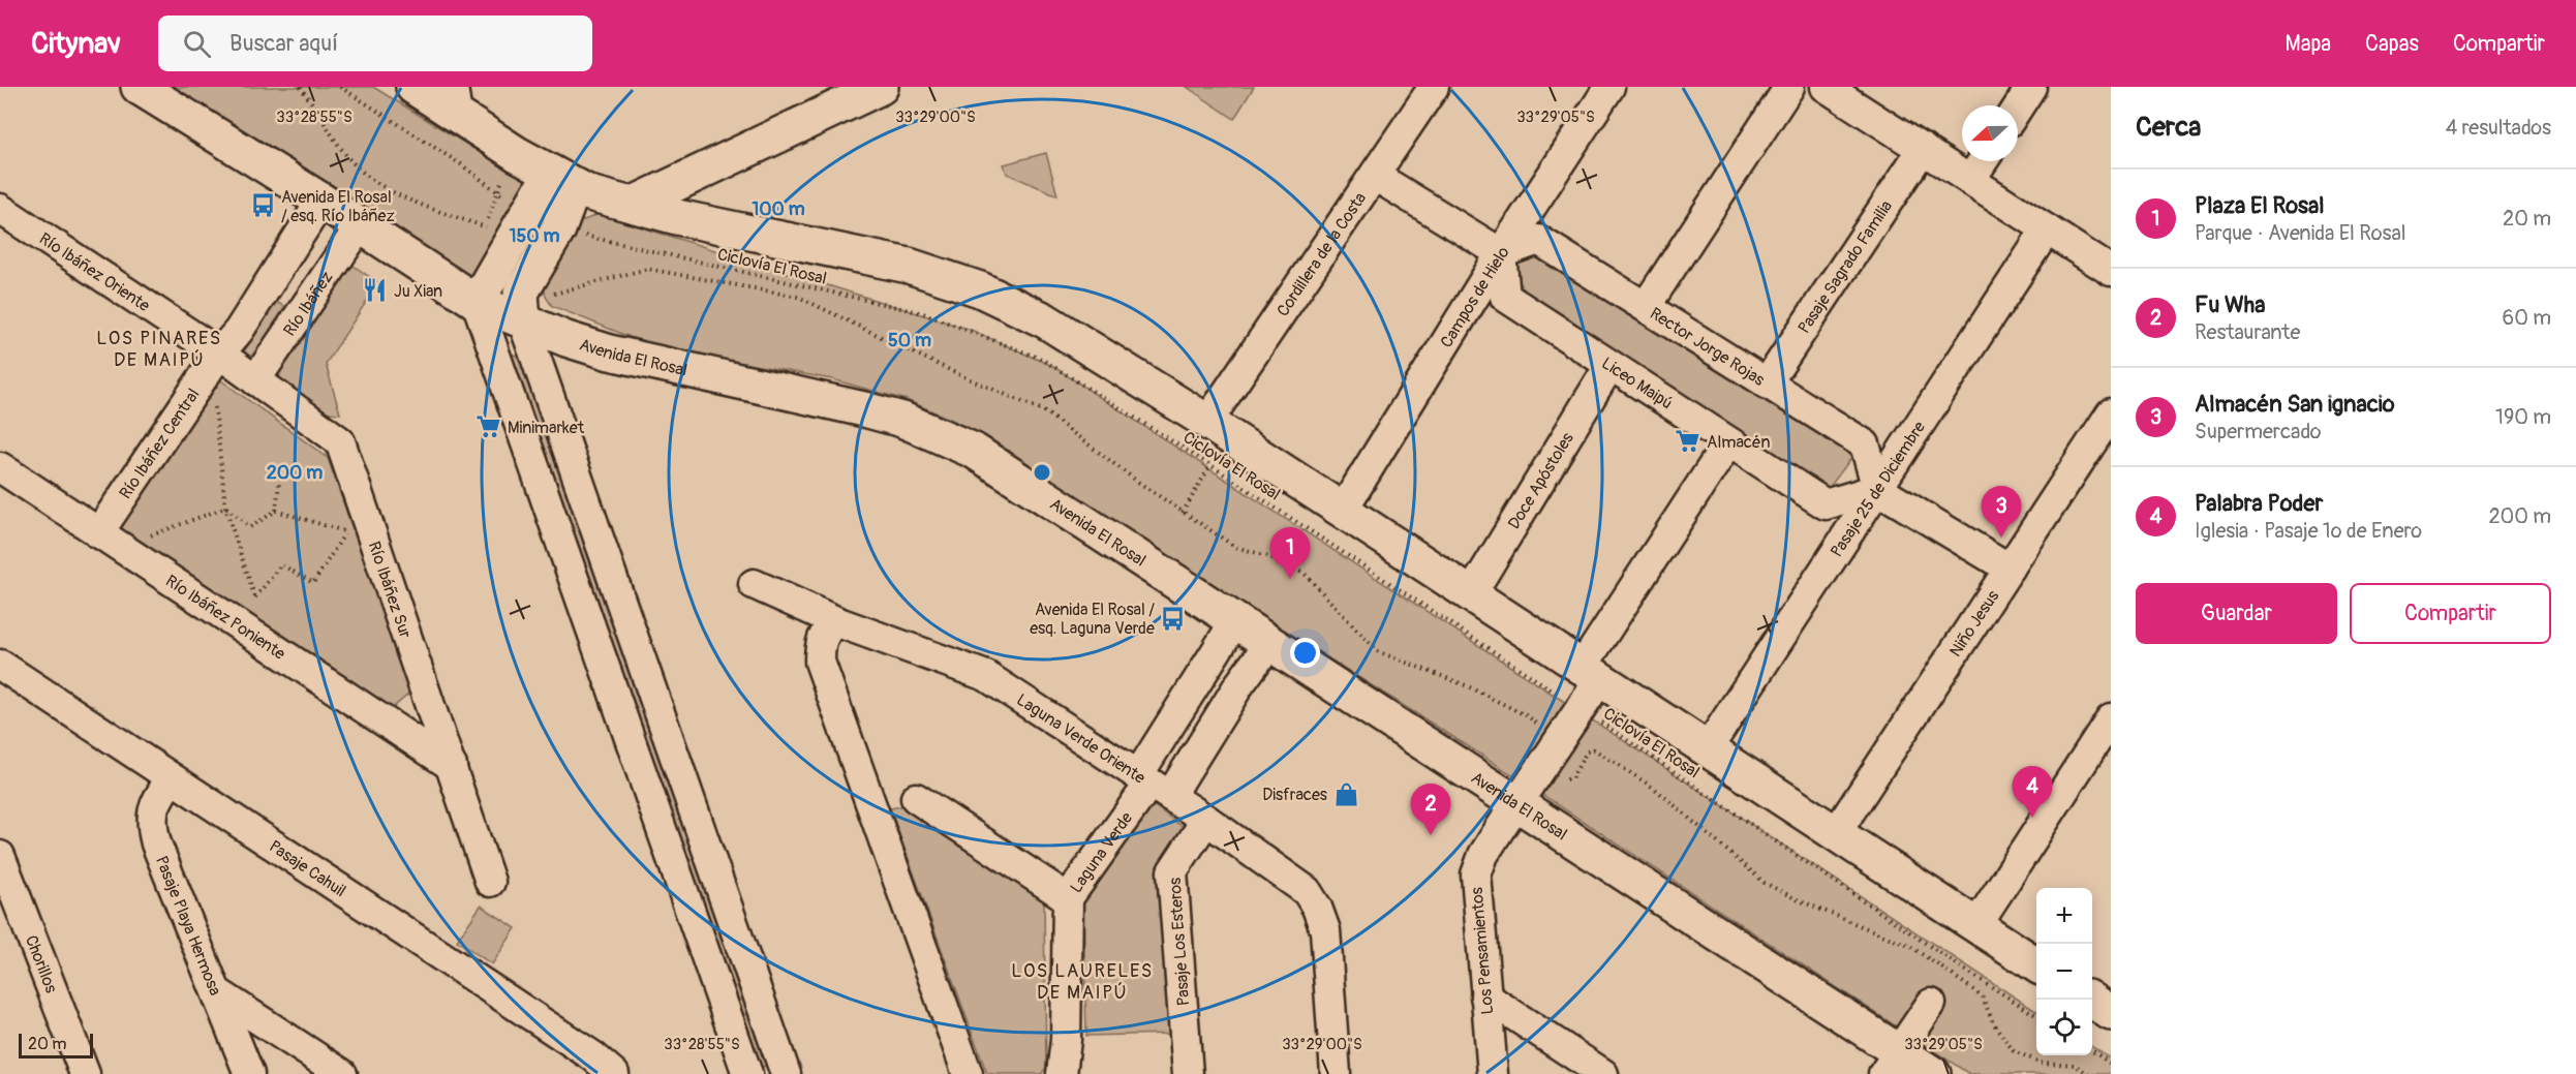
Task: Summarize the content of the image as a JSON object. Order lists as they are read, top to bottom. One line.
{"streets":{"street":["Cordillera de la Costa","Pasaje Sagrado Familia","Río Ibáñez Oriente","Campos de Hielo","Río Ibáñez","Rector Jorge Rojas","Avenida El Rosal","Liceo Maipú","Río Ibáñez Central","Doce Apóstoles","Pasaje 25 de Diciembre","Río Ibáñez Sur","Río Ibáñez Poniente","Niño Jesus","Laguna Verde Oriente","Laguna Verde","Pasaje Cahuil","Pasaje Playa Hermosa","Pasaje Los Esteros","Los Pensamientos","Chorillos"],"path":["Ciclovía El Rosal"]},"crossings":[["Ciclovía El Rosal","Los Pensamientos"],["Pasaje Sagrado Familia","Rector Jorge Rojas"],["Río Ibáñez Oriente","Río Ibáñez Central"],["Río Ibáñez Oriente","Río Ibáñez Sur"],["Campos de Hielo","Rector Jorge Rojas"],["Campos de Hielo","Liceo Maipú"],["Río Ibáñez","Avenida El Rosal"],["Río Ibáñez","Río Ibáñez Sur"],["Rector Jorge Rojas","Liceo Maipú"],["Rector Jorge Rojas","Pasaje 25 de Diciembre"],["Avenida El Rosal","Laguna Verde"],["Avenida El Rosal","Los Pensamientos"],["Liceo Maipú","Doce Apóstoles"],["Liceo Maipú","Pasaje 25 de Diciembre"],["Río Ibáñez Central","Río Ibáñez Sur"],["Río Ibáñez Central","Río Ibáñez Poniente"],["Río Ibáñez Sur","Río Ibáñez Poniente"],["Laguna Verde Oriente","Laguna Verde"],["Laguna Verde Oriente","Pasaje Los Esteros"],["Pasaje Cahuil","Pasaje Playa Hermosa"]],"districts":["LOS PINARES DE MAIPÚ","LOS LAURELES DE MAIPÚ"],"places":{"bus stop":["Avenida El Rosal / esq. Río Ibáñez","Avenida El Rosal / esq. Laguna Verde"],"restaurant":["Ju Xian"],"supermarket":["Minimarket","Almacén"],"shop":["Disfraces"]},"scale_bar":"20 m","north":"left","page":{"header":"Citynav","search":"Buscar aquí","nav":["Mapa","Capas","Compartir"],"heading":["Cerca","4 resultados"],"list":[{"mark":"1","name":"Plaza El Rosal","note":"Parque · Avenida El Rosal","value":"20 m"},{"mark":"2","name":"Fu Wha","note":"Restaurante","value":"60 m"},{"mark":"3","name":"Almacén San ignacio","note":"Supermercado","value":"190 m"},{"mark":"4","name":"Palabra Poder","note":"Iglesia · Pasaje 1º de Enero","value":"200 m"}],"pins":["3","1","4","2"],"buttons":["Guardar","Compartir"],"map_buttons":["+","−"],"scale":"20 m"},"coordinates":["33°28'55\"S","33°29'00\"S","33°29'05\"S"],"rings":["100 m","150 m","50 m","200 m"]}
